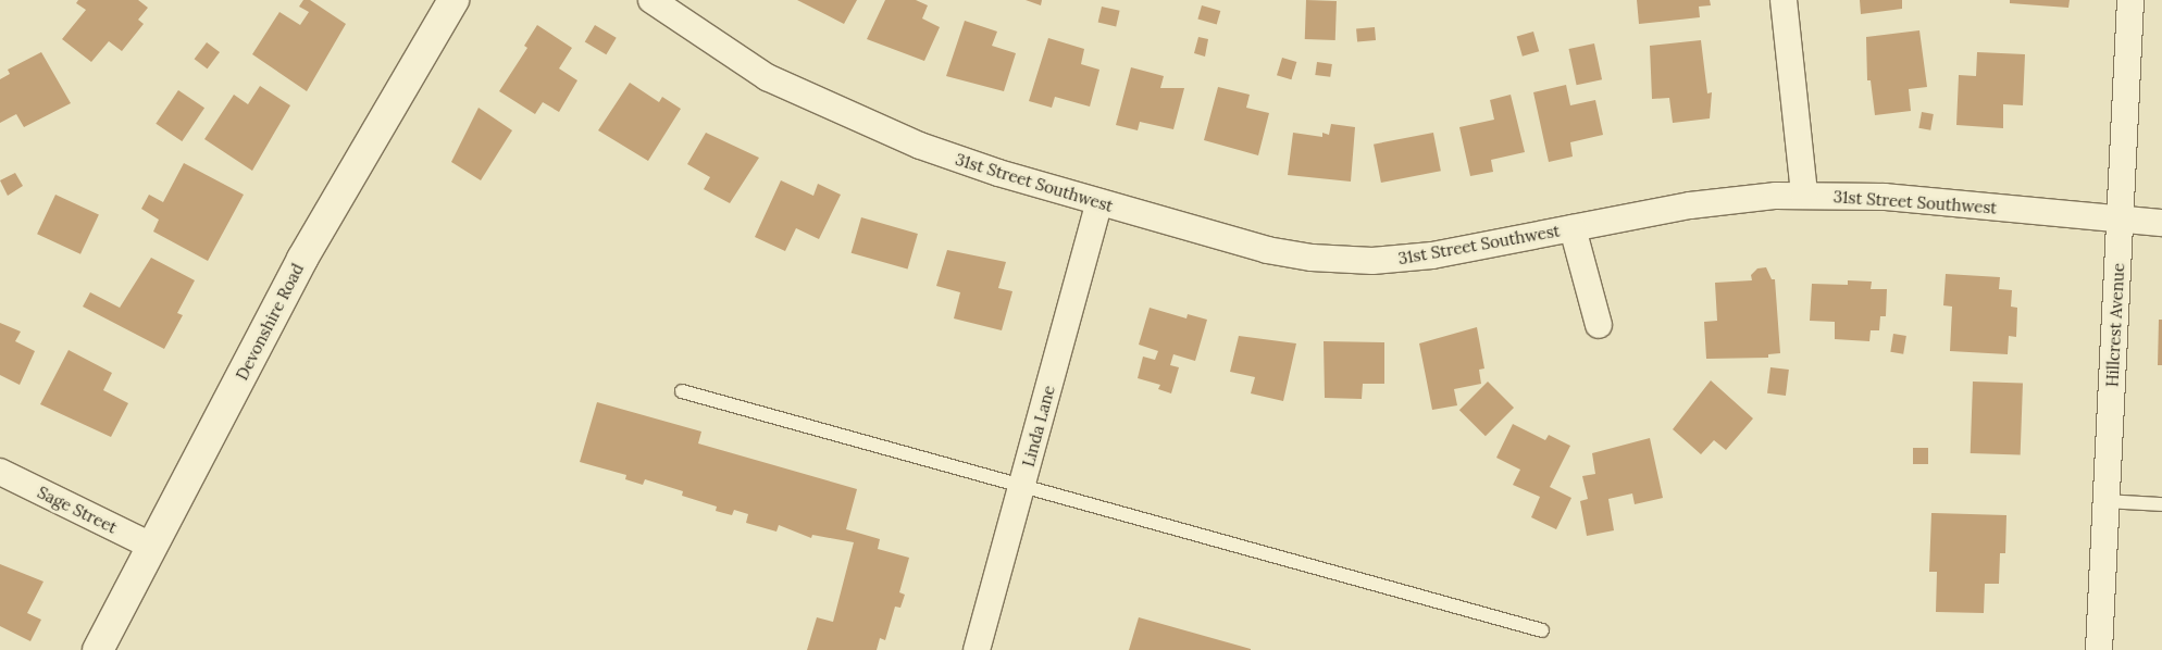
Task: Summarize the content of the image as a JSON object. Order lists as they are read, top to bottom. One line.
{"streets":{"street":["31st Street Southwest","Devonshire Road","Hillcrest Avenue","Linda Lane","Sage Street"]},"crossings":[["31st Street Southwest","Hillcrest Avenue"],["31st Street Southwest","Linda Lane"],["Devonshire Road","Sage Street"]]}
